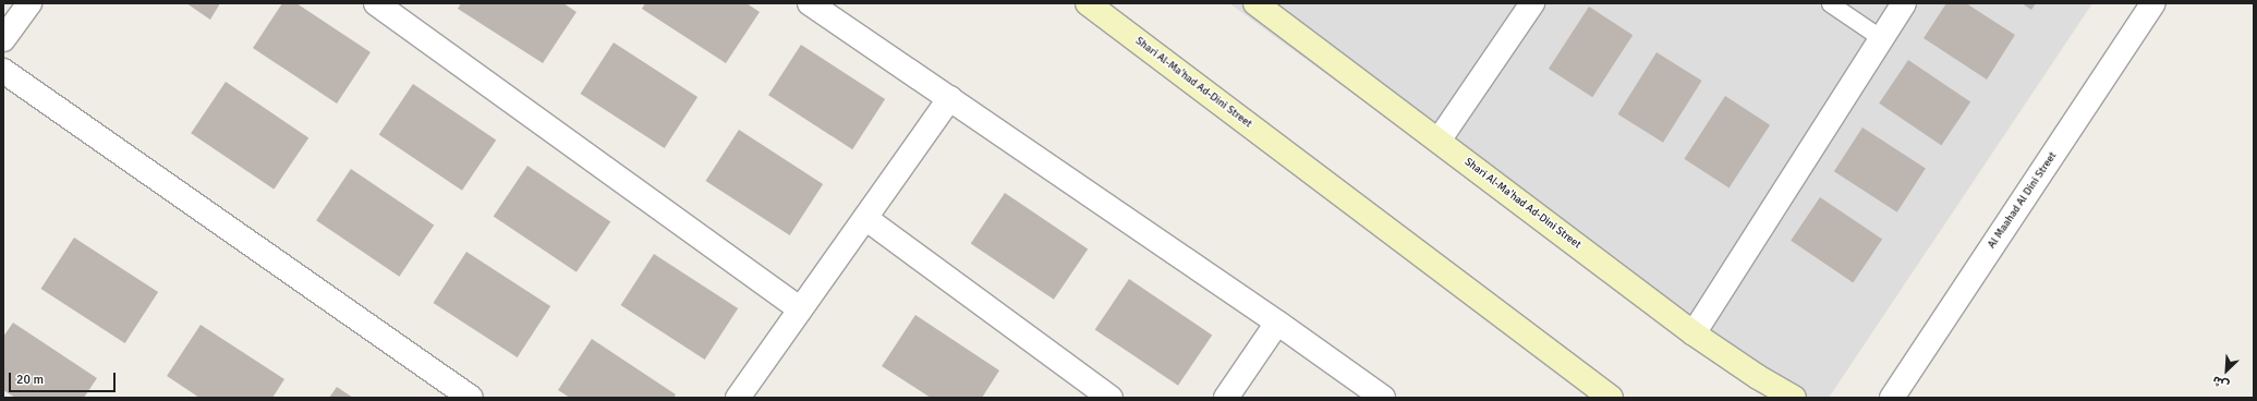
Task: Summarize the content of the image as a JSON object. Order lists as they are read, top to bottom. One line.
{"streets":{"street":["Shari Al-Ma'had Ad-Dini Street","Al Maahad Al Dini Street"]},"scale_bar":"20 m","north":"bottom left"}
